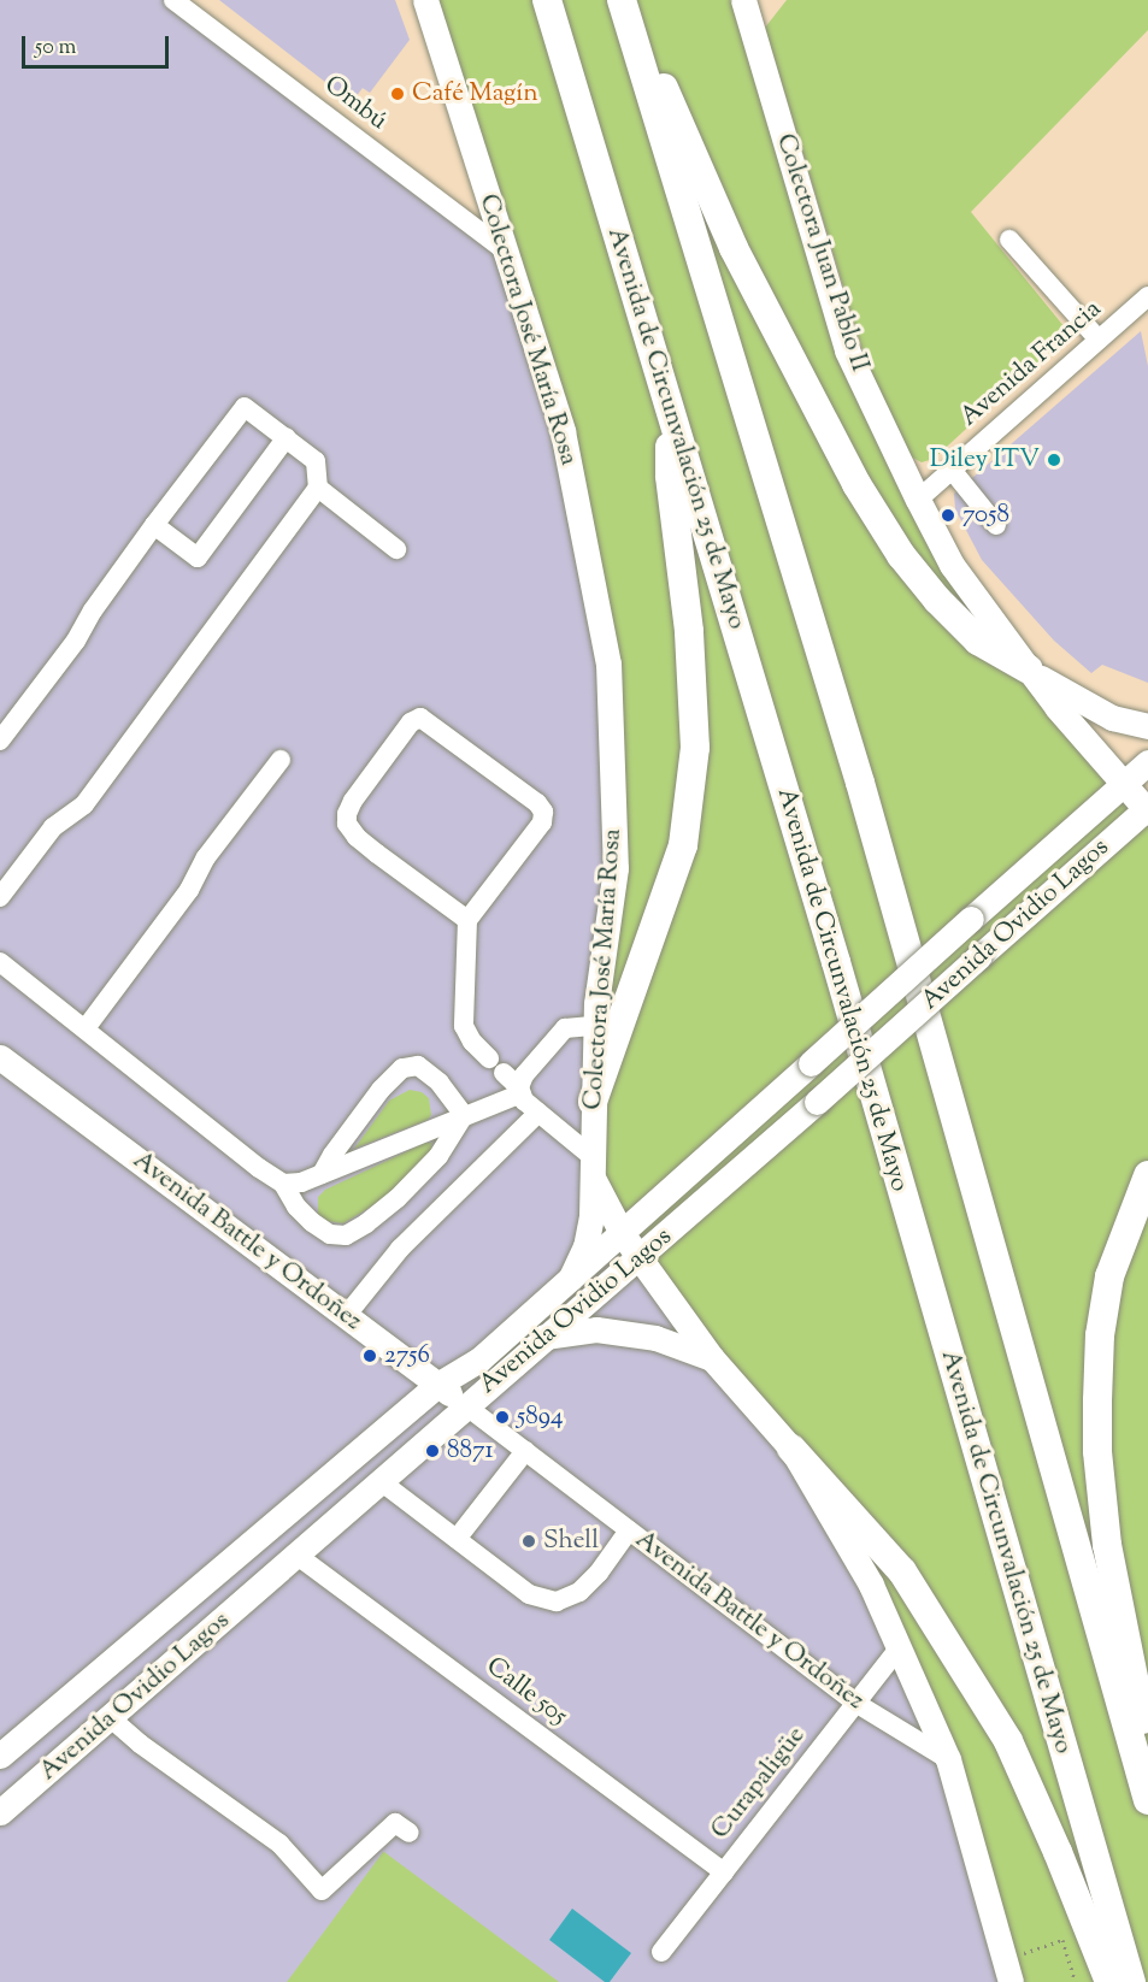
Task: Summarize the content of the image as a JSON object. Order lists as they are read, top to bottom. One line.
{"streets":{"highway":["Avenida de Circunvalación 25 de Mayo"],"main road":["Colectora Juan Pablo II","Colectora José María Rosa","Avenida Ovidio Lagos","Avenida Battle y Ordoñez"],"street":["Ombú","Avenida Francia","Calle 505","Curapaligüe"]},"crossings":[["Ombú","Colectora José María Rosa"],["Colectora Juan Pablo II","Avenida Francia"],["Colectora Juan Pablo II","Avenida Ovidio Lagos"],["Colectora José María Rosa","Avenida Ovidio Lagos"],["Colectora José María Rosa","Avenida Battle y Ordoñez"],["Colectora José María Rosa","Curapaligüe"],["Avenida Ovidio Lagos","Avenida Battle y Ordoñez"],["Avenida Ovidio Lagos","Calle 505"],["Avenida Battle y Ordoñez","Curapaligüe"],["Calle 505","Curapaligüe"]],"places":["Café Magín","Diley ITV","7058","2756","5894","8871","Shell"],"scale_bar":"50 m"}
